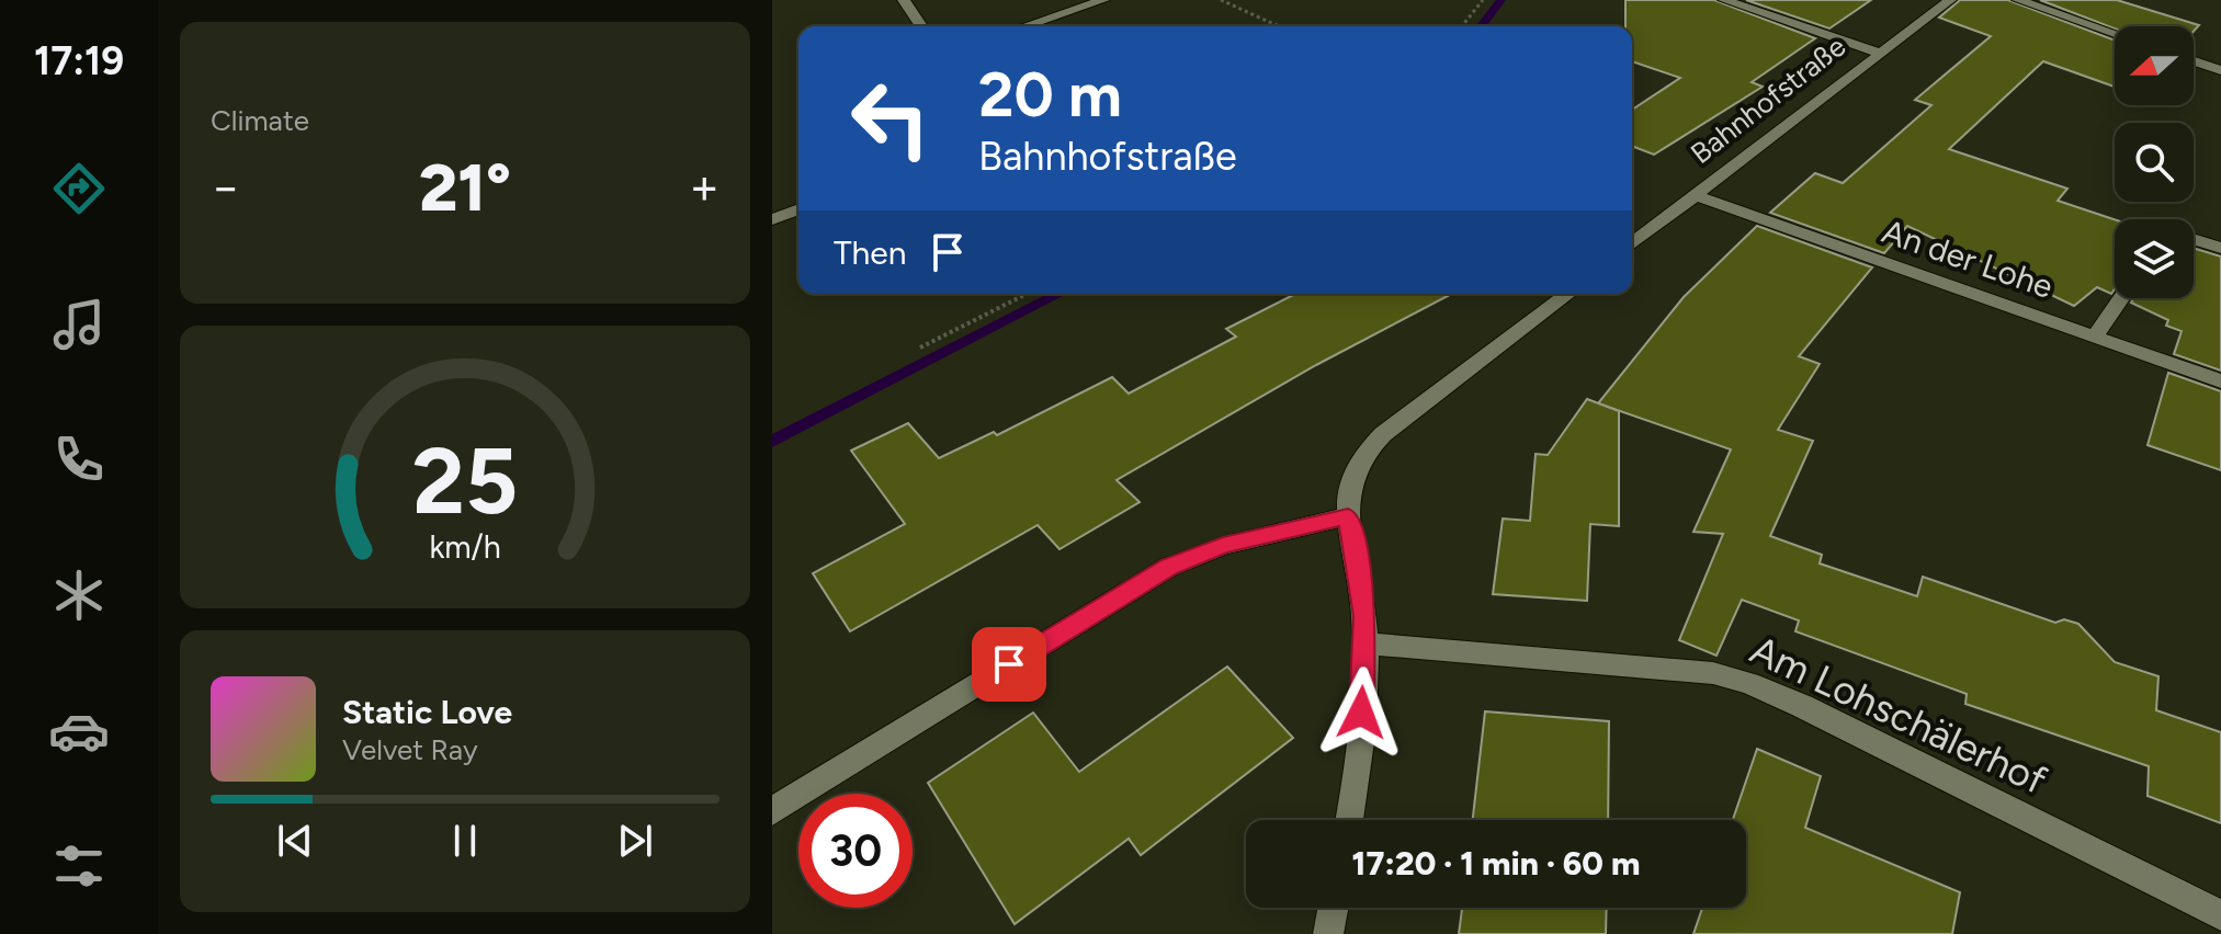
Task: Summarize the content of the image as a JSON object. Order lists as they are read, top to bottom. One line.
{"streets":{"street":["Bahnhofstraße","An der Lohe","Am Lohschälerhof"]},"crossings":[["Bahnhofstraße","An der Lohe"]],"north":"left","page":{"tabs":"17:19","tile":"Climate","turn":["20 m","Bahnhofstraße"],"heat":["−","21°","+"],"then":"Then","song":["Static Love","Velvet Ray"],"limit":"30","trip":"17:20 · 1 min · 60 m","gauge":["25","km/h"]}}
